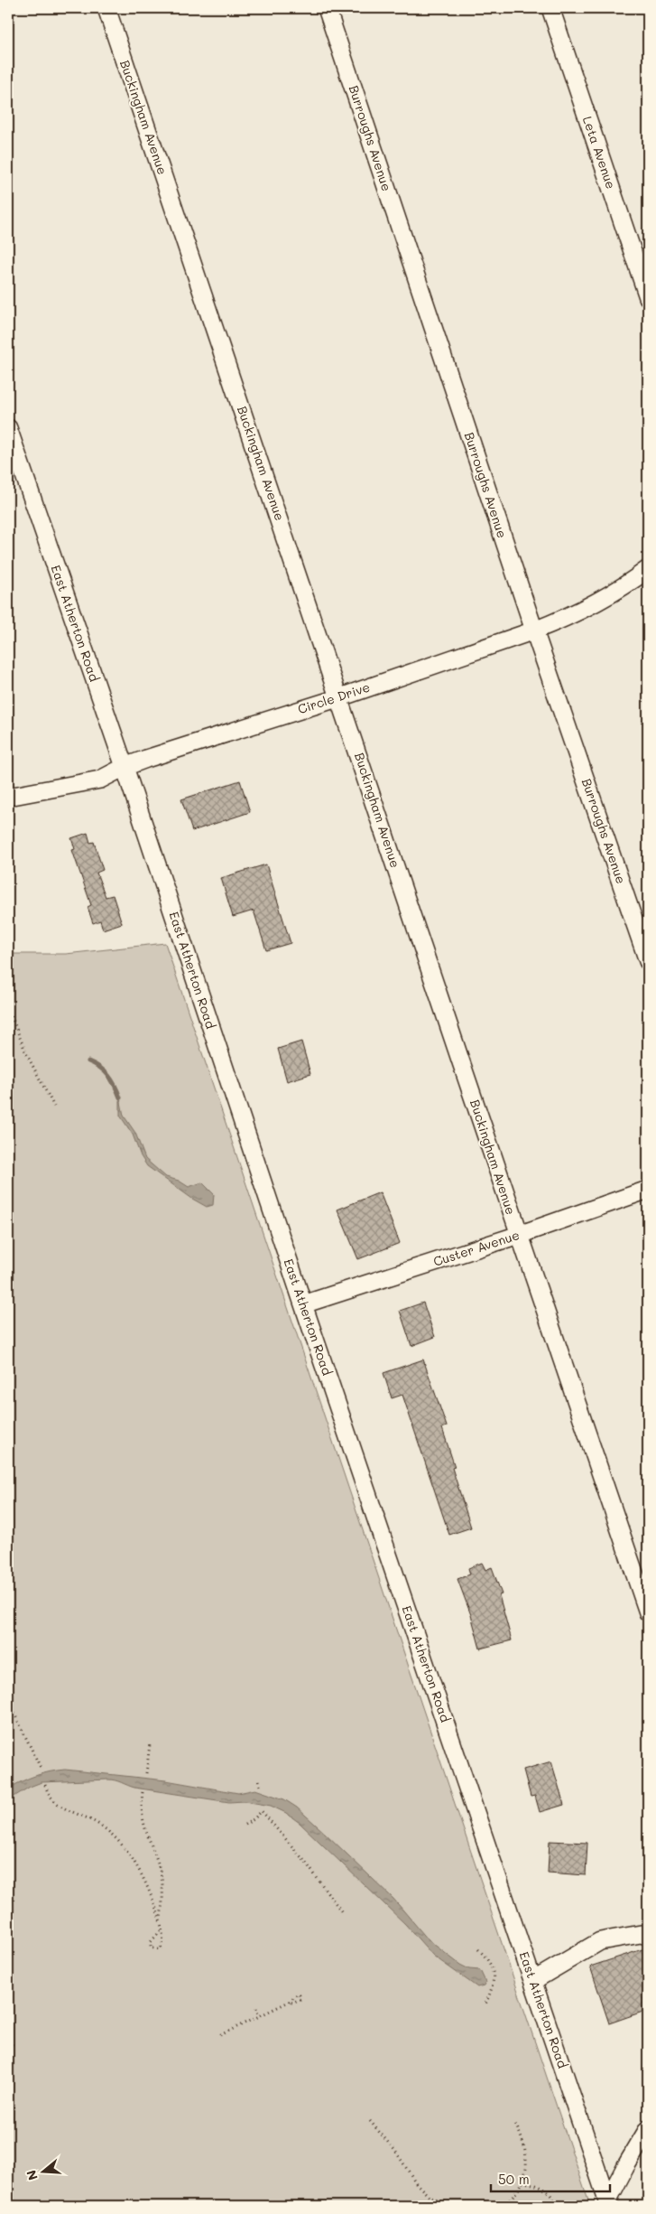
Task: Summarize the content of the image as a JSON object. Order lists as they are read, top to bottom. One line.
{"streets":{"street":["Buckingham Avenue","Burroughs Avenue","Leta Avenue","East Atherton Road","Circle Drive","Custer Avenue"]},"crossings":[["Buckingham Avenue","Circle Drive"],["Buckingham Avenue","Custer Avenue"],["Burroughs Avenue","Circle Drive"],["East Atherton Road","Circle Drive"],["East Atherton Road","Custer Avenue"]],"scale_bar":"50 m","north":"left"}
